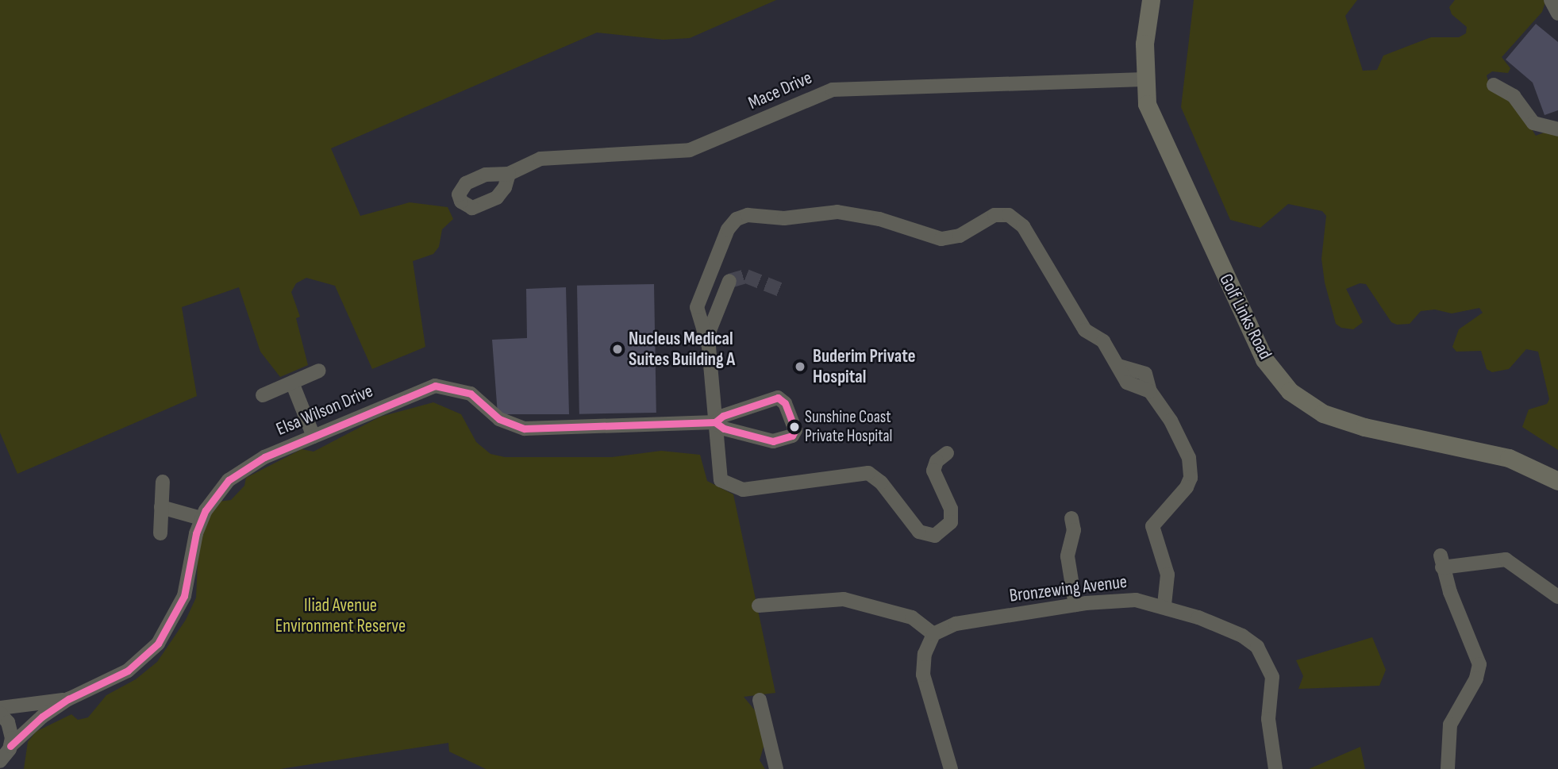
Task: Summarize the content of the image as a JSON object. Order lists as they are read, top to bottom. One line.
{"streets":{"main road":["Golf Links Road"],"street":["Mace Drive","Elsa Wilson Drive","Bronzewing Avenue"]},"crossings":[["Mace Drive","Golf Links Road"]],"parks":["Iliad Avenue Environment Reserve"],"places":["Nucleus Medical Suites Building A","Buderim Private Hospital","Sunshine Coast Private Hospital"]}
